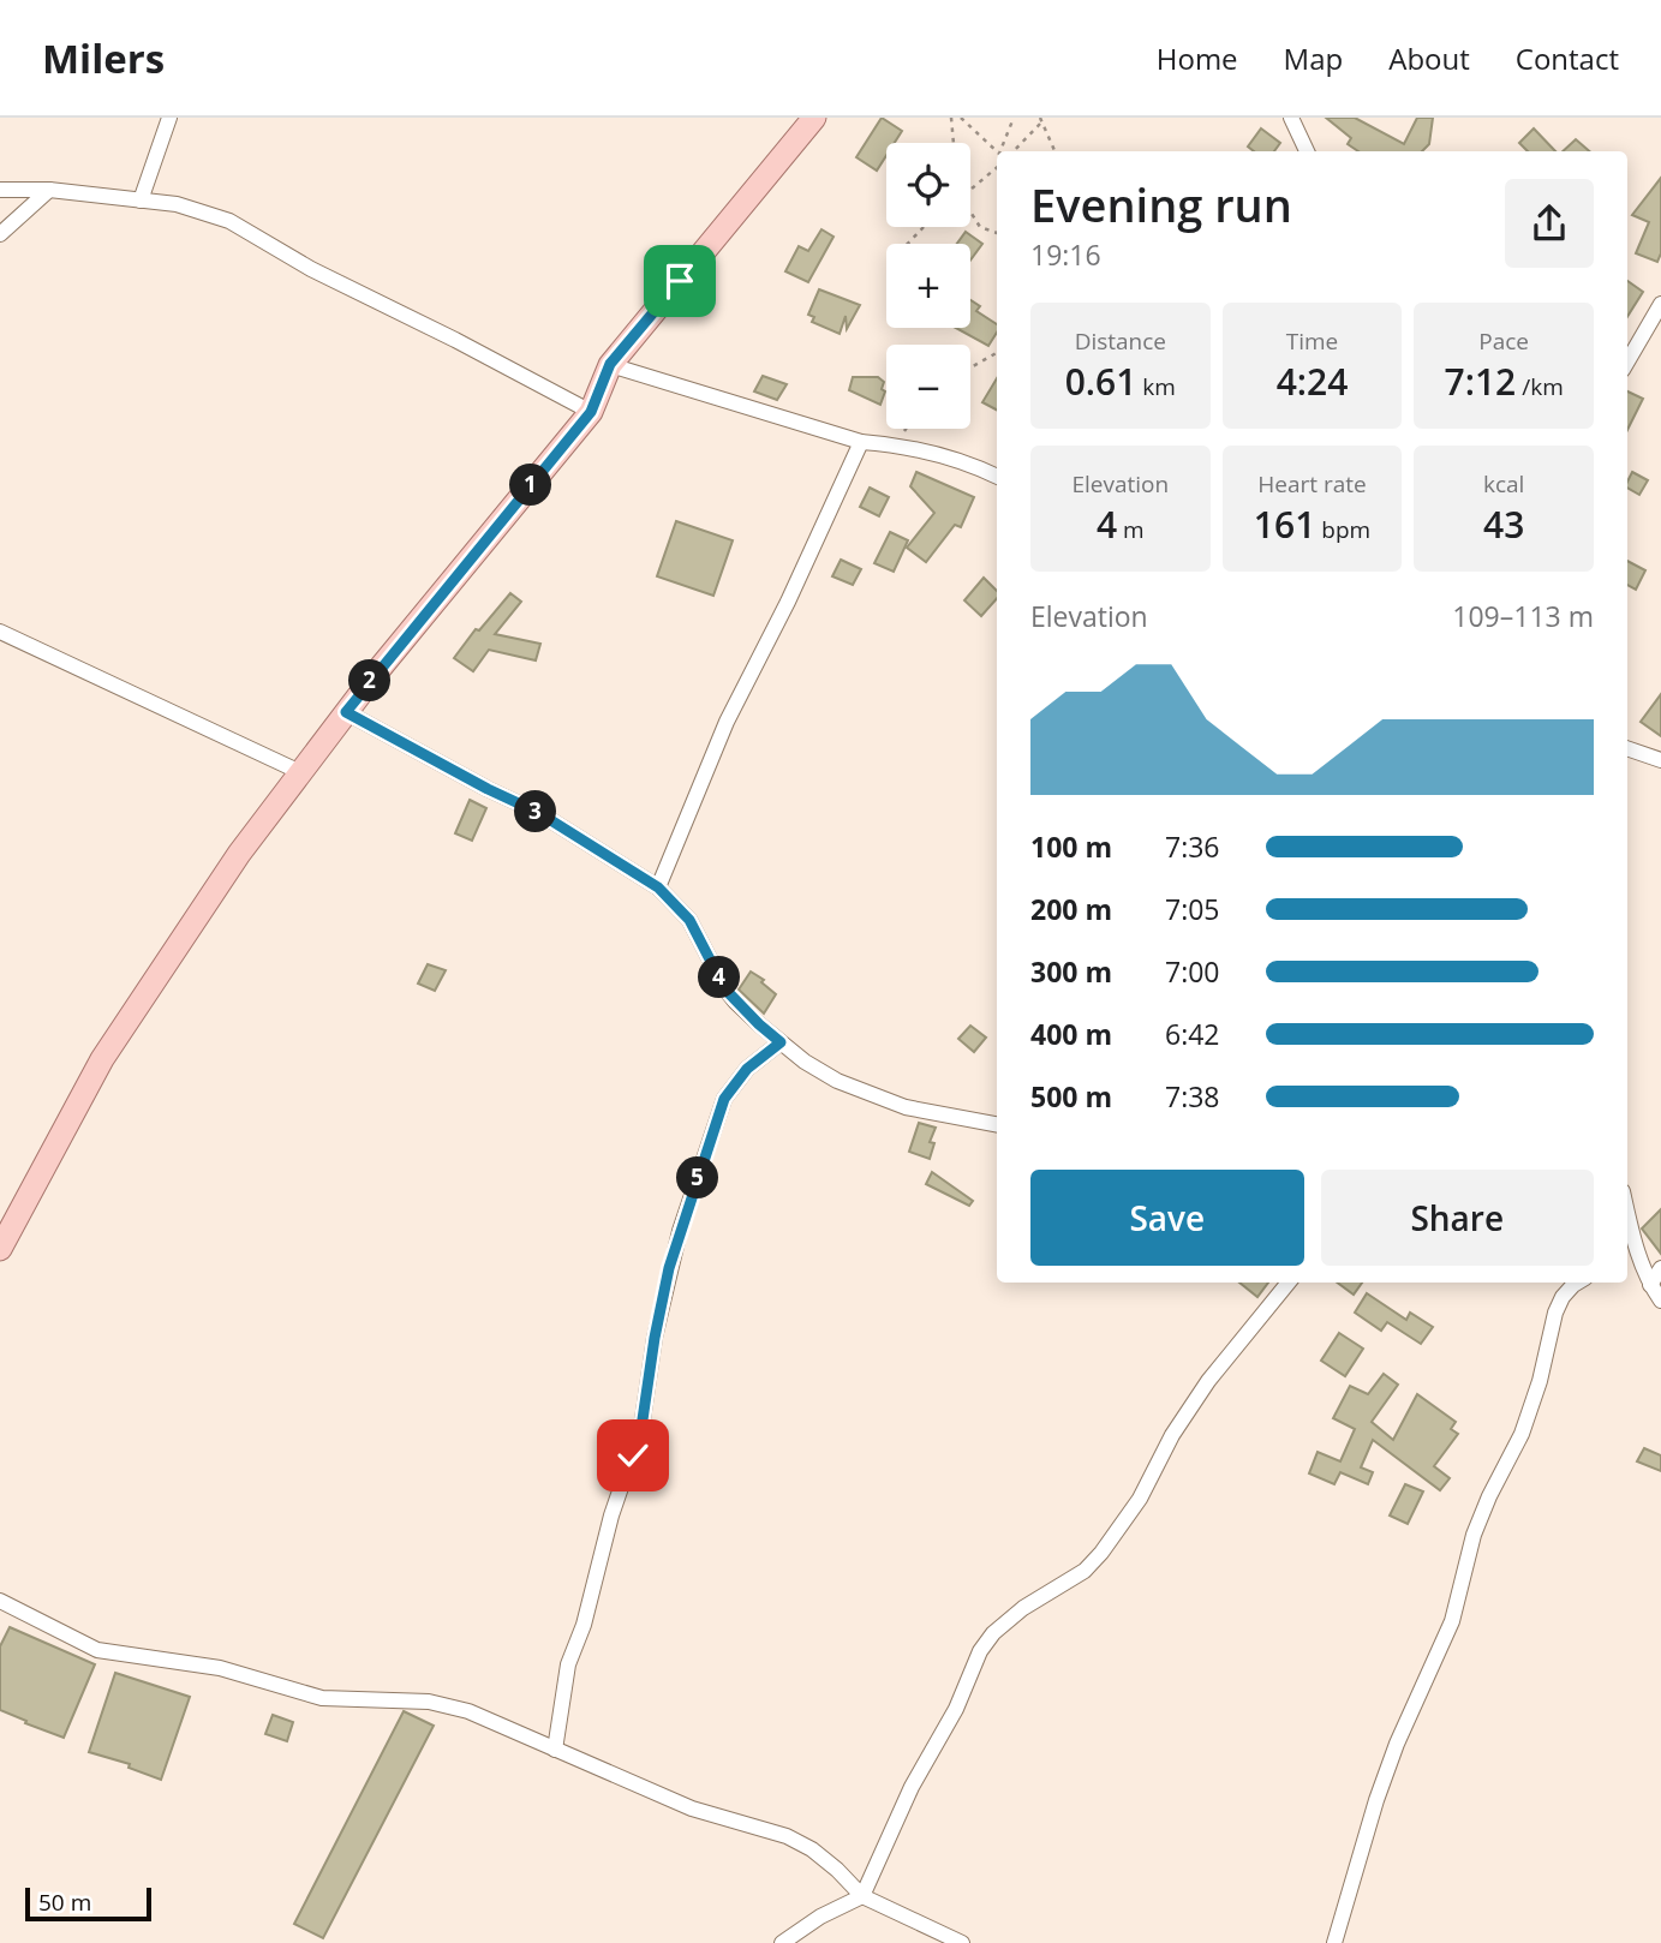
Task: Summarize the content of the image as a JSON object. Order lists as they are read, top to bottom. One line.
{"scale_bar":"50 m","page":{"header":"Milers","nav":["Home","Map","About","Contact"],"map_buttons":["+","−"],"heading":["Evening run","19:16"],"stats":[["Distance","0.61 km"],["Time","4:24"],["Pace","7:12 /km"],["Elevation","4 m"],["Heart rate","161 bpm"],["kcal","43"]],"pins":["1","2","3","4","5"],"chart":["Elevation","109–113 m"],"list":[{"name":"100 m","note":"7:36"},{"name":"200 m","note":"7:05"},{"name":"300 m","note":"7:00"},{"name":"400 m","note":"6:42"},{"name":"500 m","note":"7:38"}],"buttons":["Save","Share"],"scale":"50 m"}}
